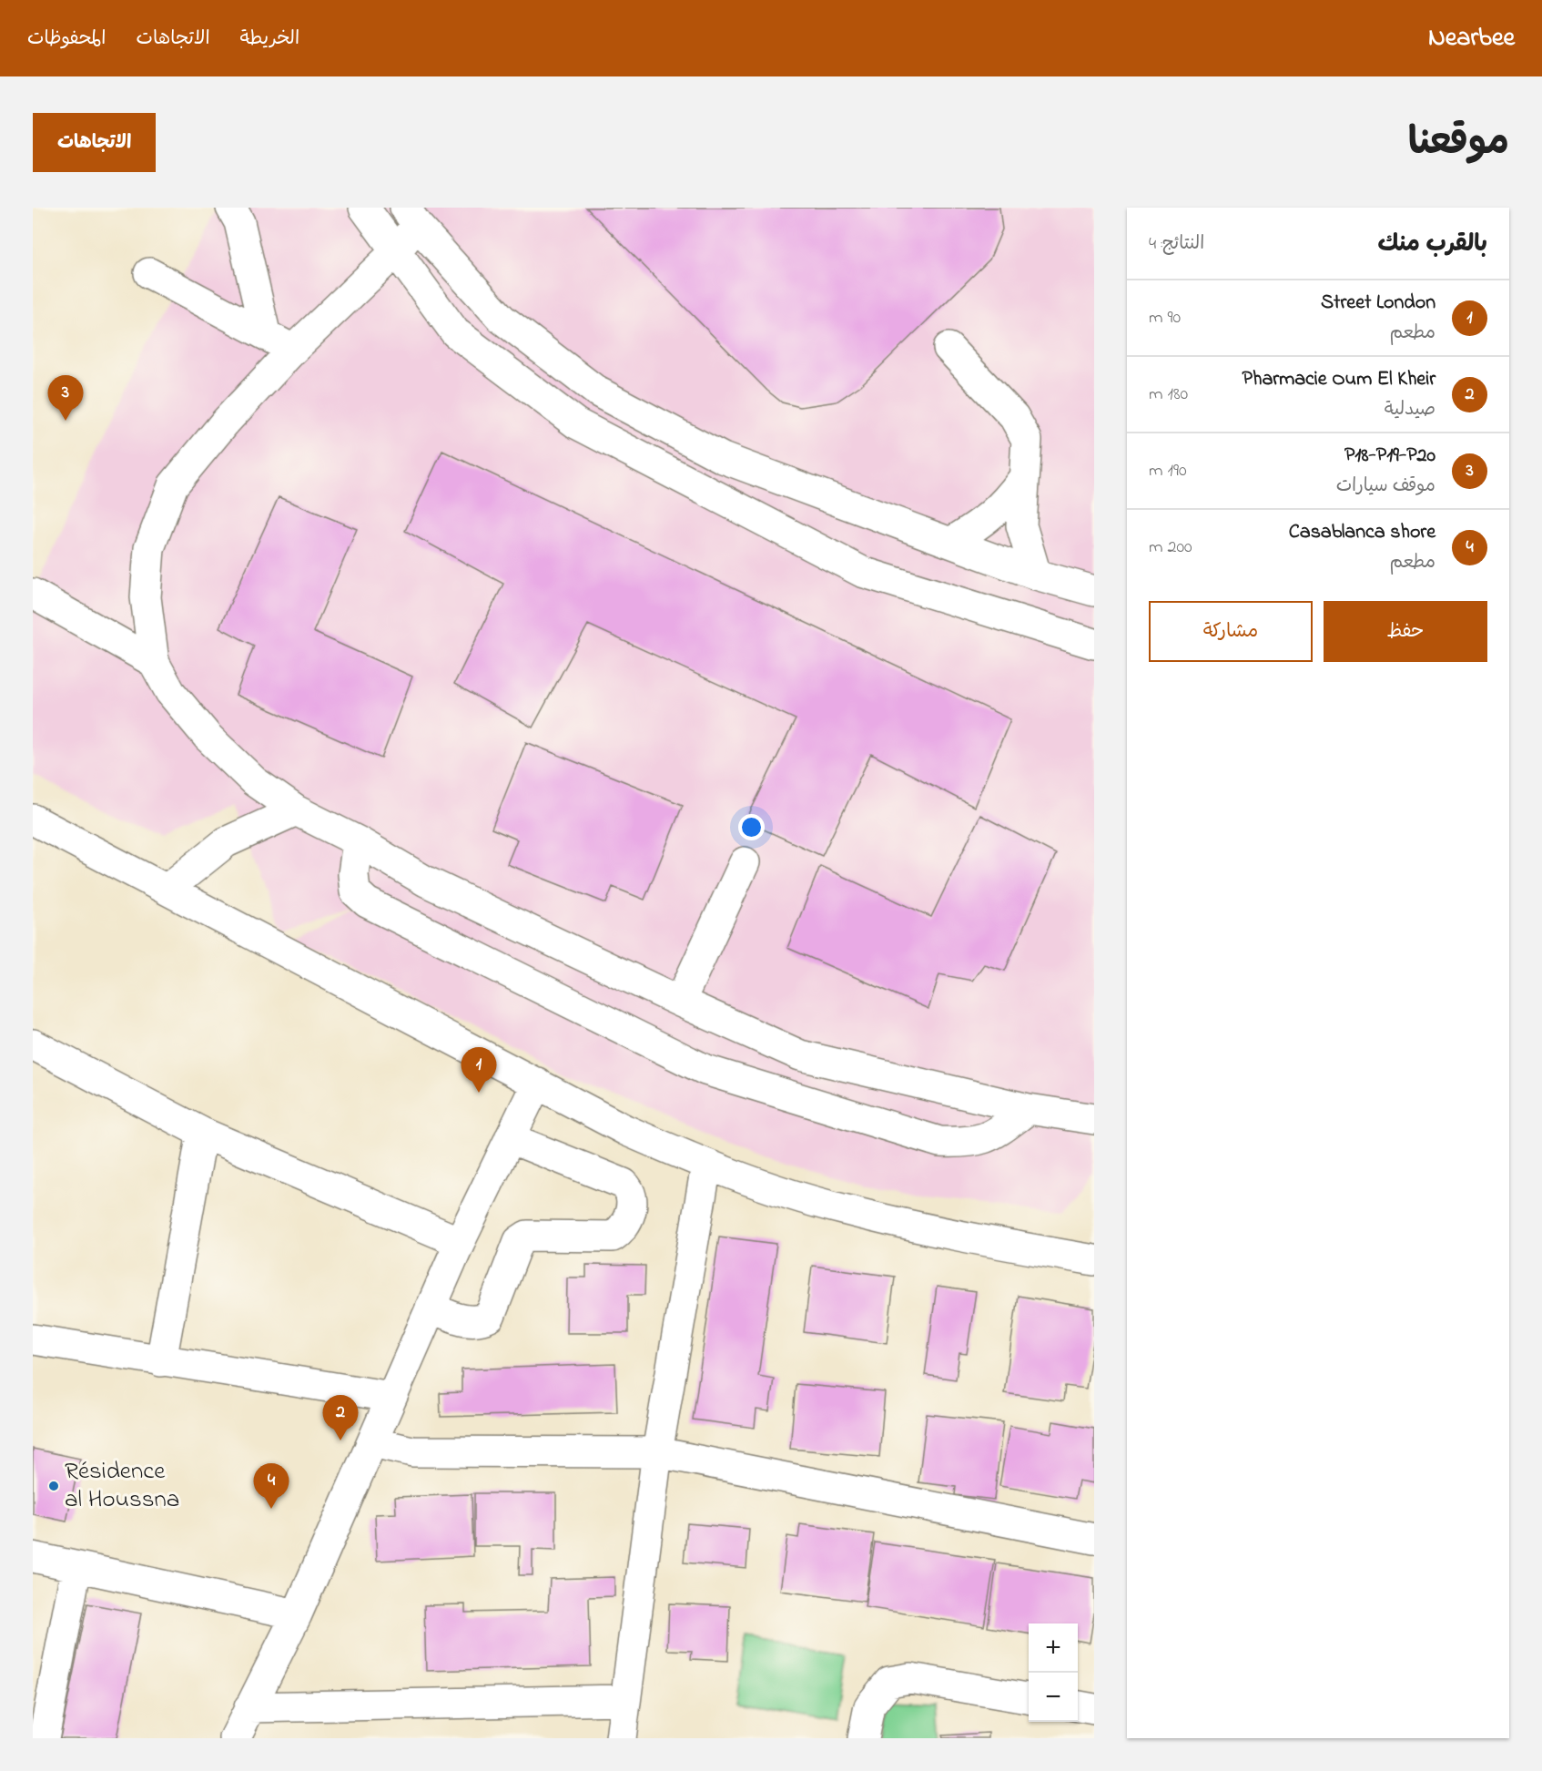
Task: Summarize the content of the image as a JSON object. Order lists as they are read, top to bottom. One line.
{"places":["Résidence al Houssna"],"page":{"header":"Nearbee","nav":["الخريطة","الاتجاهات","المحفوظات"],"title":"موقعنا","buttons":["الاتجاهات",["حفظ","مشاركة"]],"heading":["بالقرب منك","النتائج: 4"],"list":[{"mark":"1","name":"Street London","note":"مطعم","value":"90 m"},{"mark":"2","name":"Pharmacie Oum El Kheir","note":"صيدلية","value":"180 m"},{"mark":"3","name":"P18-P19-P20","note":"موقف سيارات","value":"190 m"},{"mark":"4","name":"Casablanca shore","note":"مطعم","value":"200 m"}],"pins":["3","1","2","4"],"map_buttons":["+","−"]}}
